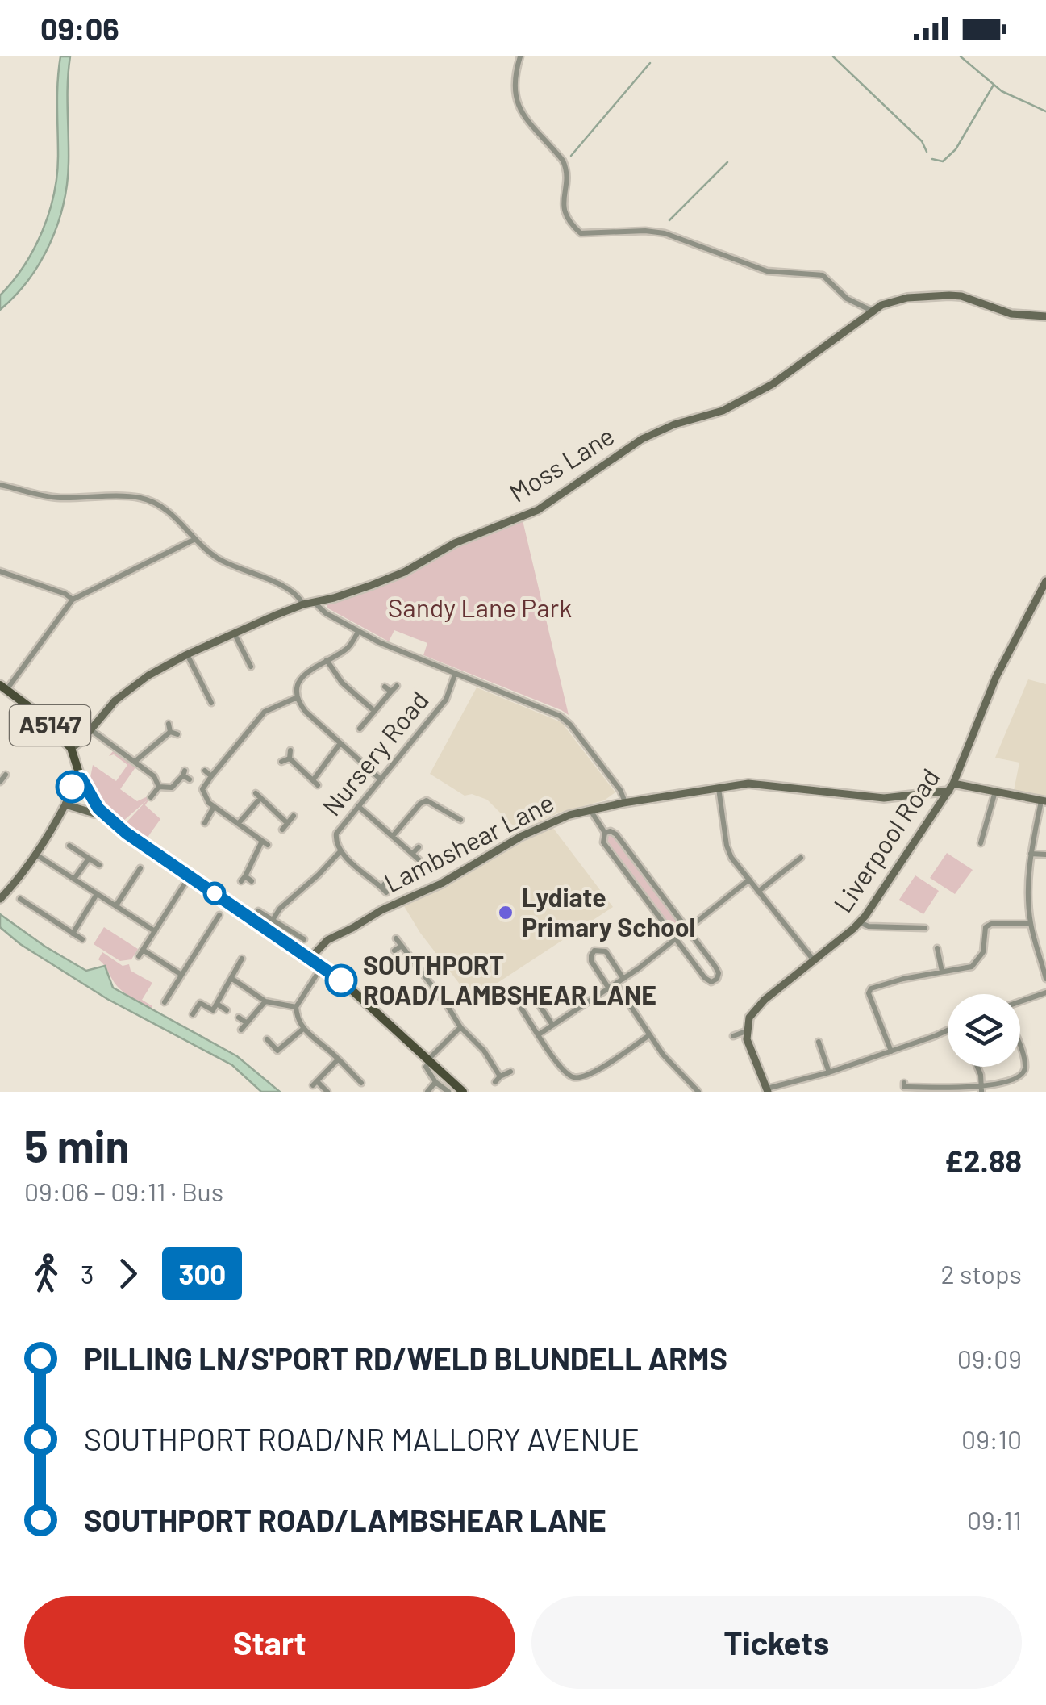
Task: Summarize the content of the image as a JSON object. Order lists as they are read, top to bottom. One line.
{"streets":{"main road":["A5147"],"street":["Moss Lane","Nursery Road","Liverpool Road","Lambshear Lane"]},"crossings":[["Moss Lane","A5147"],["A5147","Lambshear Lane"],["Liverpool Road","Lambshear Lane"]],"parks":["Sandy Lane Park"],"places":["Lydiate Primary School","SOUTHPORT ROAD/LAMBSHEAR LANE"],"lines":["bus line 300"],"page":{"status":"09:06","heading":["5 min","09:06 – 09:11 · Bus","£2.88"],"legs":["3","300","2 stops"],"list":[{"name":"PILLING LN/S'PORT RD/WELD BLUNDELL ARMS","value":"09:09"},{"name":"SOUTHPORT ROAD/NR MALLORY AVENUE","value":"09:10"},{"name":"SOUTHPORT ROAD/LAMBSHEAR LANE","value":"09:11"}],"buttons":["Start","Tickets"]}}
